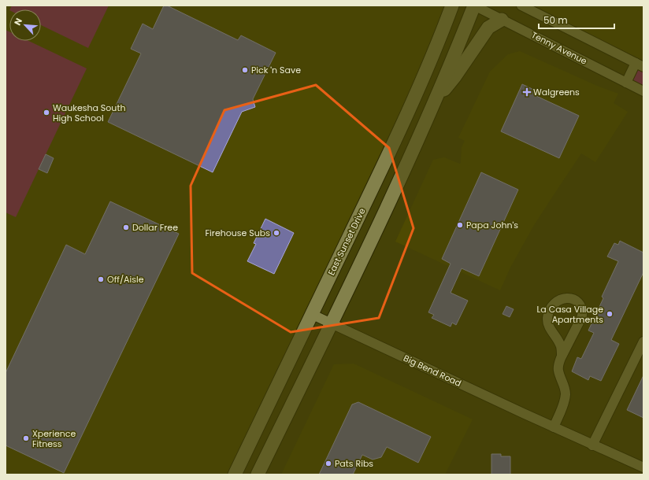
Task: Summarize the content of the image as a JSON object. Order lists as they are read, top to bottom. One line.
{"streets":{"main road":["East Sunset Drive"],"street":["Tenny Avenue","Big Bend Road"]},"crossings":[["East Sunset Drive","Big Bend Road"]],"places":{"other":["Pick 'n Save","Waukesha South High School","Papa John's","Dollar Free","Firehouse Subs","Off/Aisle","La Casa Village Apartments","Xperience Fitness","Pats Ribs"],"health":["Walgreens"]},"scale_bar":"50 m","north":"top left"}
